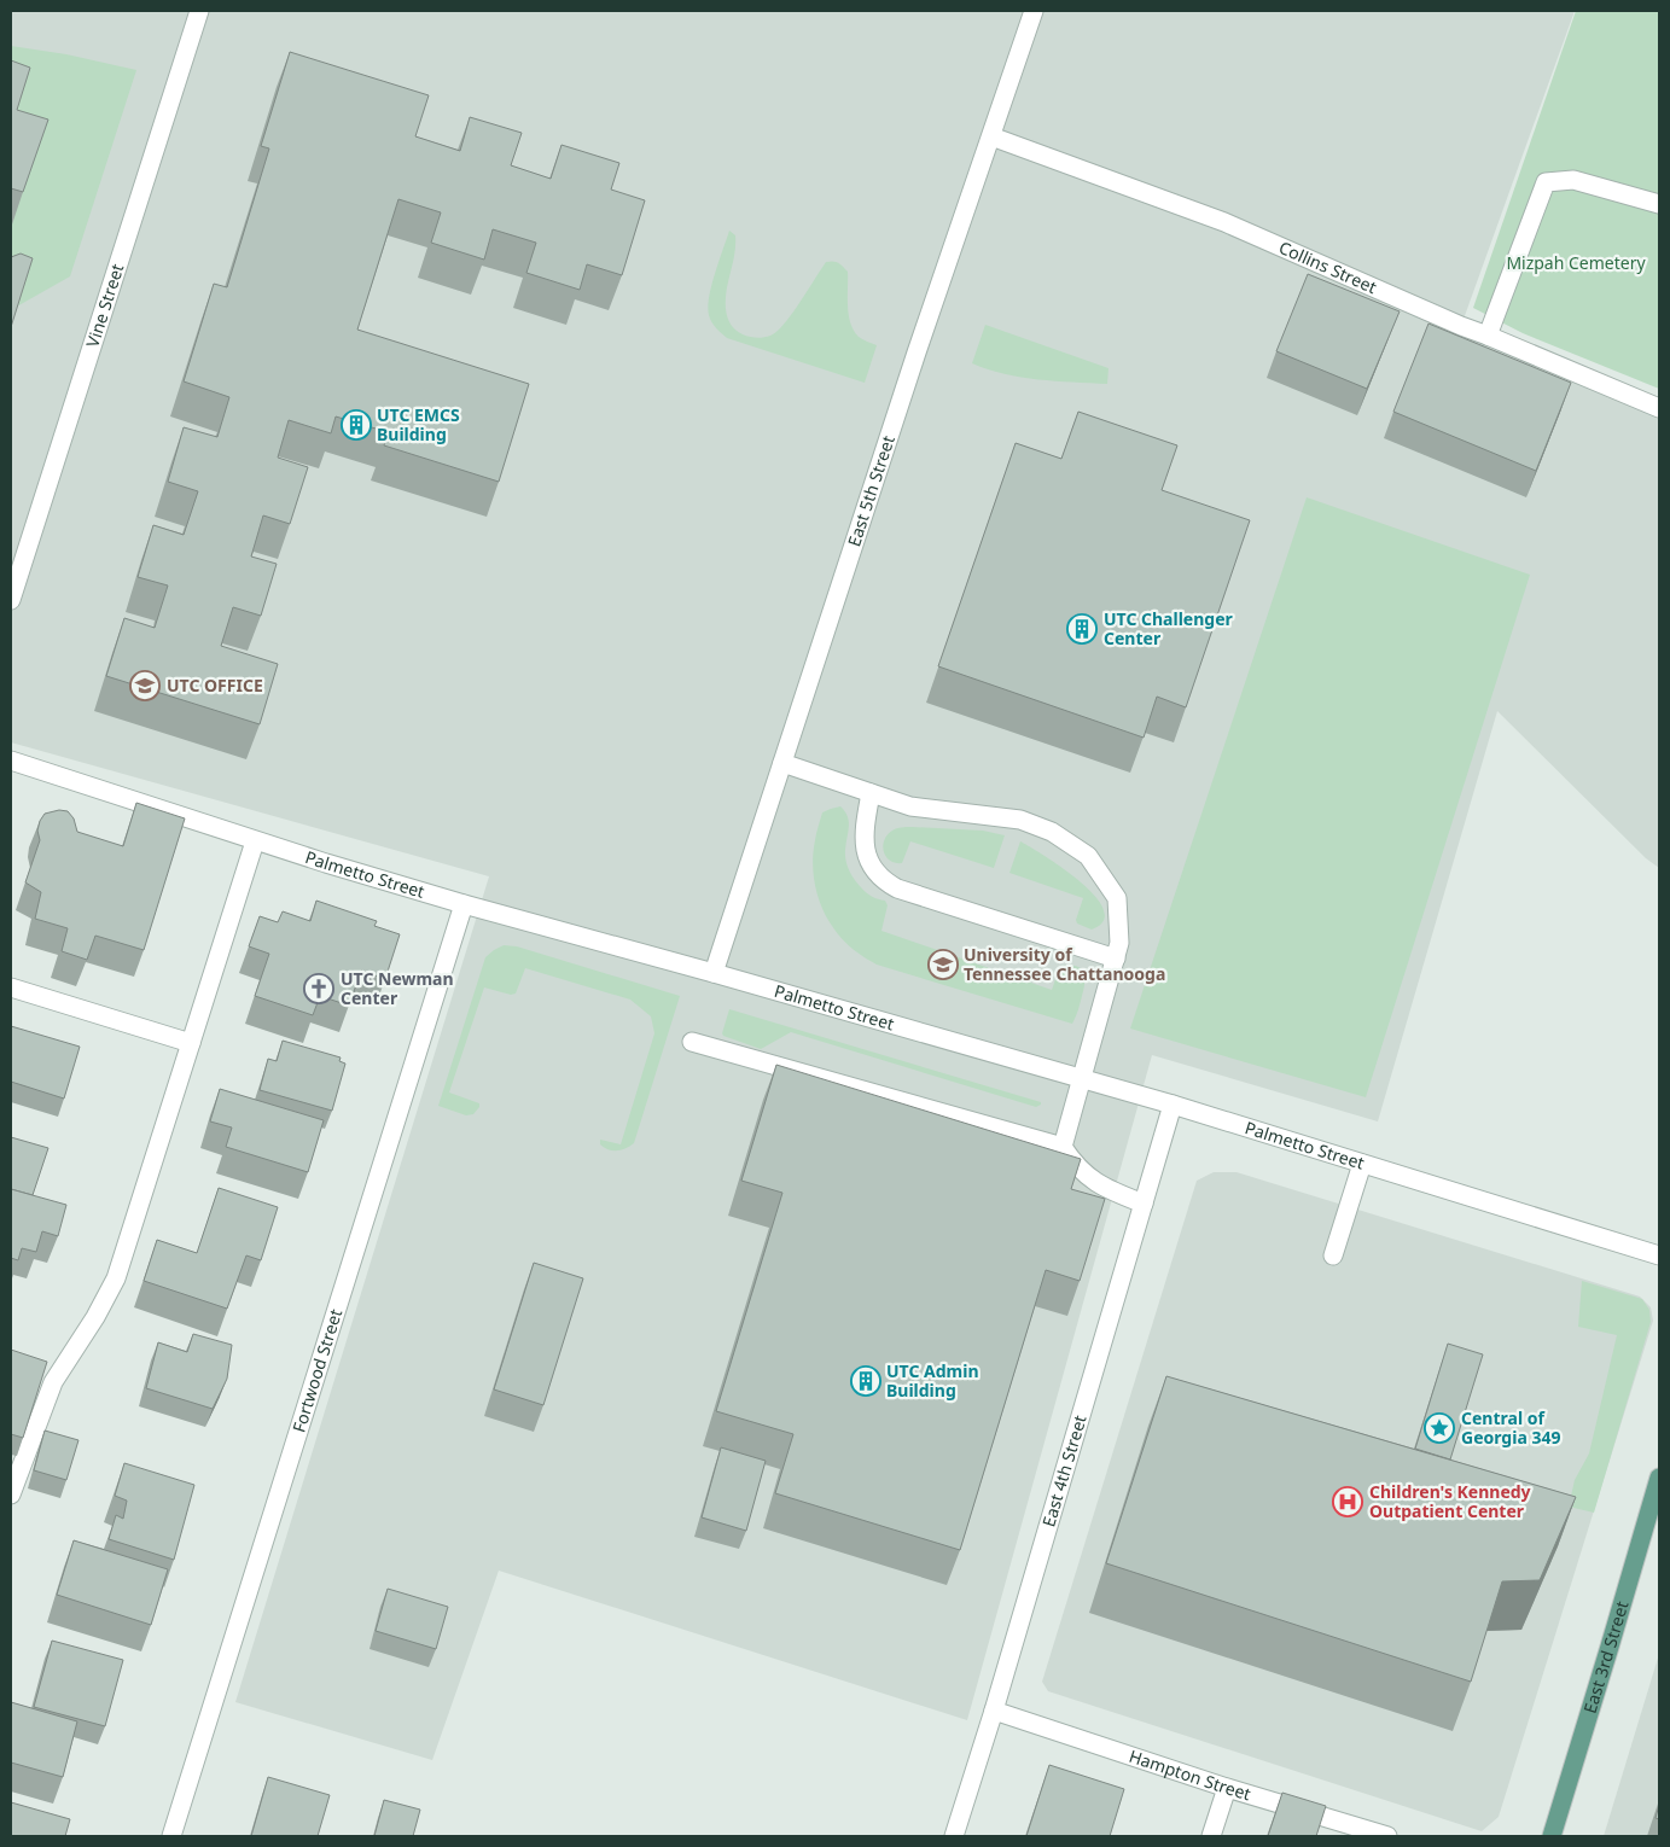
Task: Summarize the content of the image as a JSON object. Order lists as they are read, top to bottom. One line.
{"streets":{"main road":["East 3rd Street"],"street":["Collins Street","Vine Street","East 5th Street","Palmetto Street","Fortwood Street","East 4th Street","Hampton Street"]},"crossings":[["Collins Street","East 5th Street"],["East 5th Street","Palmetto Street"],["Palmetto Street","Fortwood Street"],["Palmetto Street","East 4th Street"],["East 4th Street","Hampton Street"]],"parks":["Mizpah Cemetery"],"places":{"building":["UTC EMCS Building","UTC Challenger Center","UTC Admin Building"],"school or university":["UTC OFFICE","University of Tennessee Chattanooga"],"church":["UTC Newman Center"],"place":["Central of Georgia 349"],"hospital":["Children's Kennedy Outpatient Center"]}}
